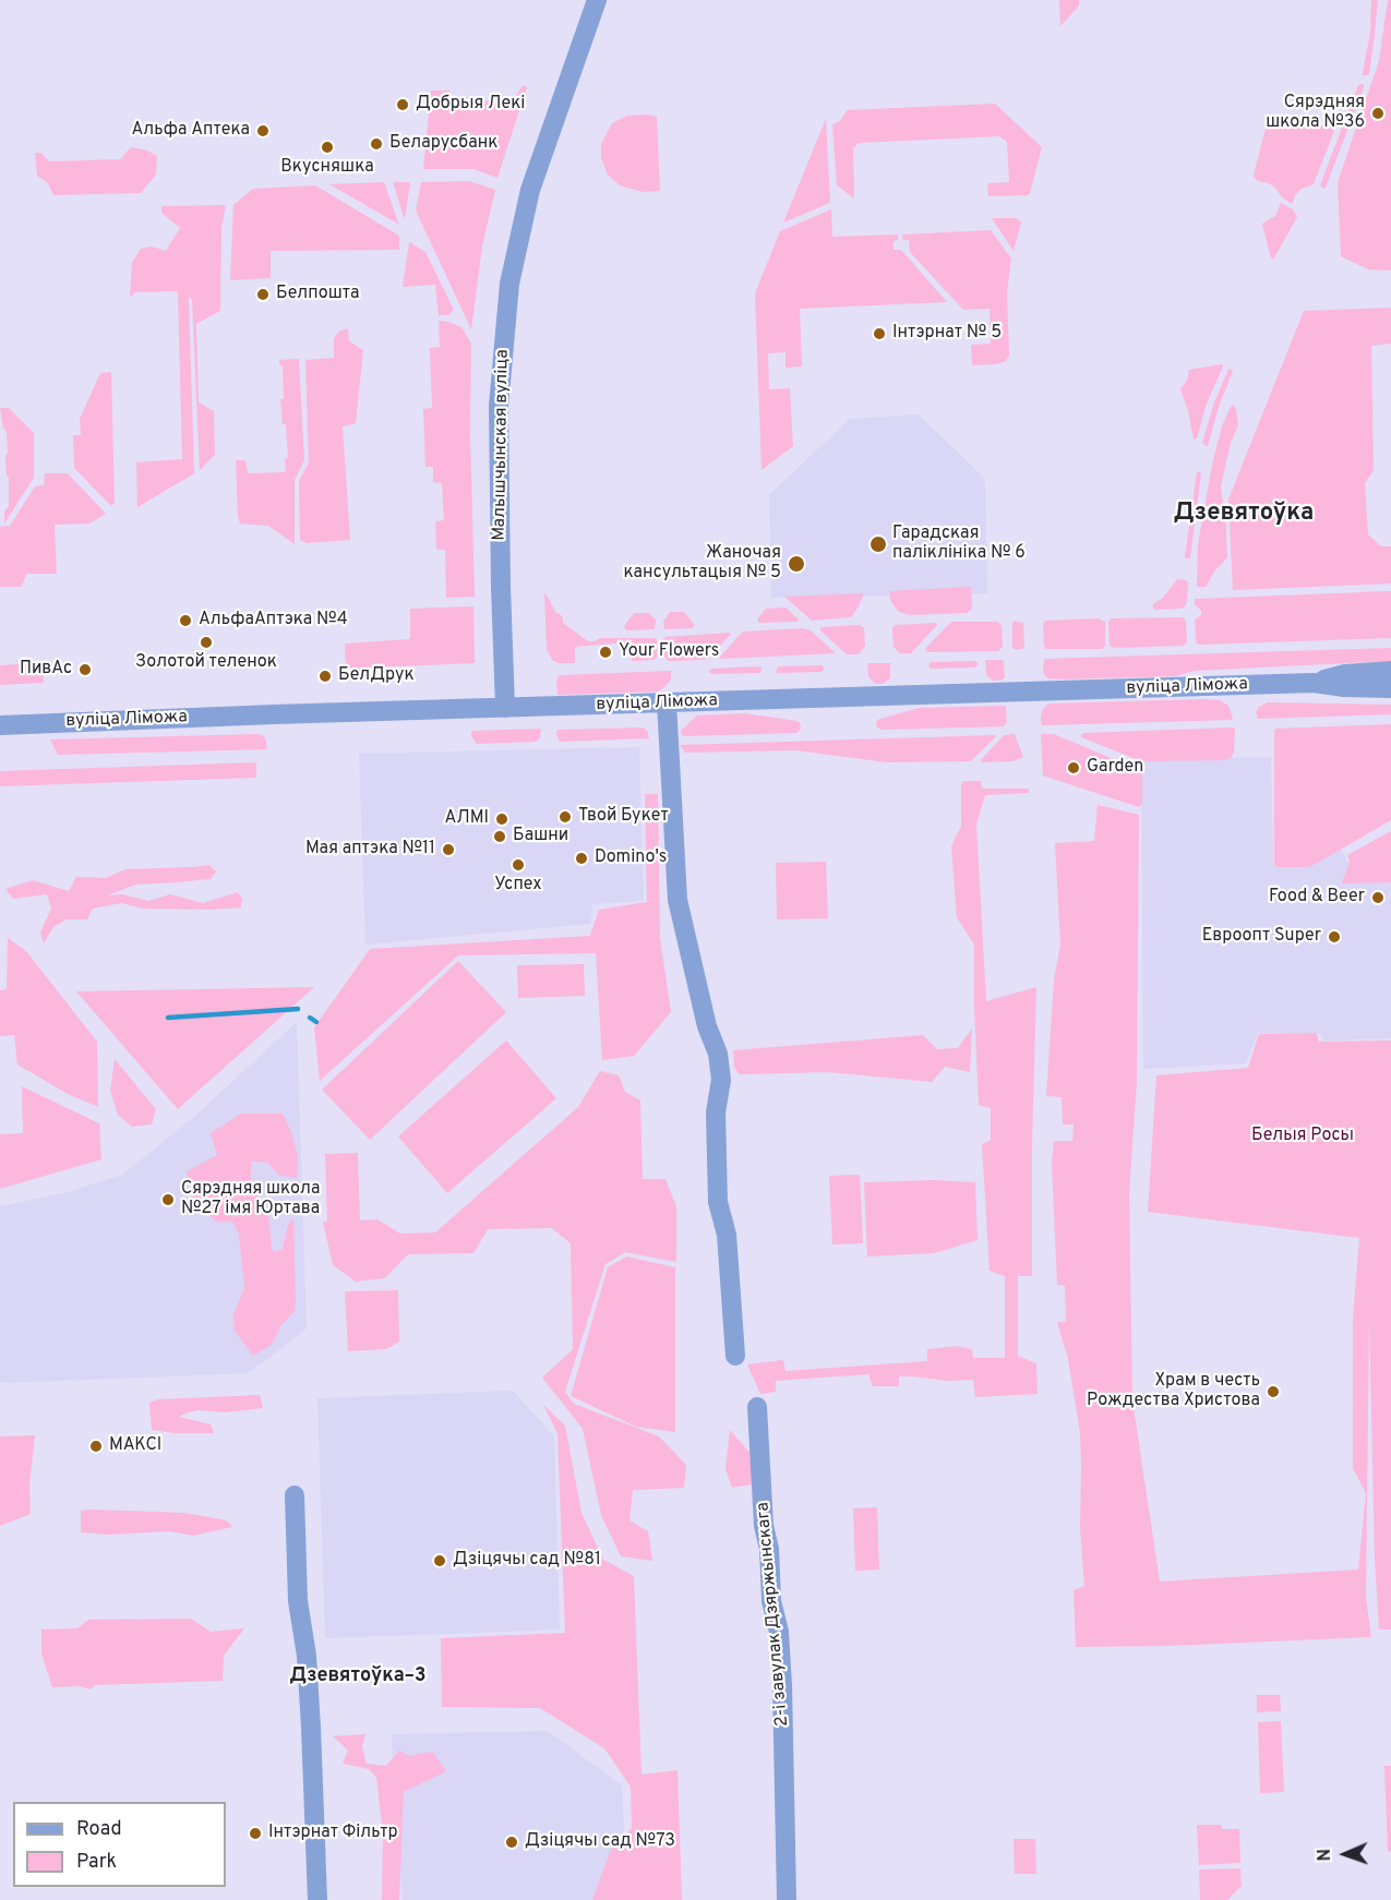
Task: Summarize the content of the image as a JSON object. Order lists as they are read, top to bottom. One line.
{"streets":{"street":["Малышчынская вуліца","вуліца Ліможа","2-і завулак Дзяржынскага"]},"crossings":[["Малышчынская вуліца","вуліца Ліможа"]],"districts":["Дзевятоўка","Дзевятоўка–3"],"parks":["Белыя Росы"],"places":["Добрыя Лекі","Сярэдняя школа №36","Альфа Аптека","Беларусбанк","Вкусняшка","Белпошта","Інтэрнат № 5","Гарадская паліклініка № 6","Жаночая кансультацыя № 5","АльфаАптэка №4","Золотой теленок","Your Flowers","ПивАс","БелДрук","Garden","Твой Букет","АЛМІ","Башни","Мая аптэка №11","Domino's","Успех","Food & Beer","Евроопт Super","Сярэдняя школа №27 імя Юртава","Храм в честь Рождества Христова","МАКСІ","Дзіцячы сад №81","Інтэрнат Фільтр","Дзіцячы сад №73"],"legend":["Road","Park"],"north":"left"}
